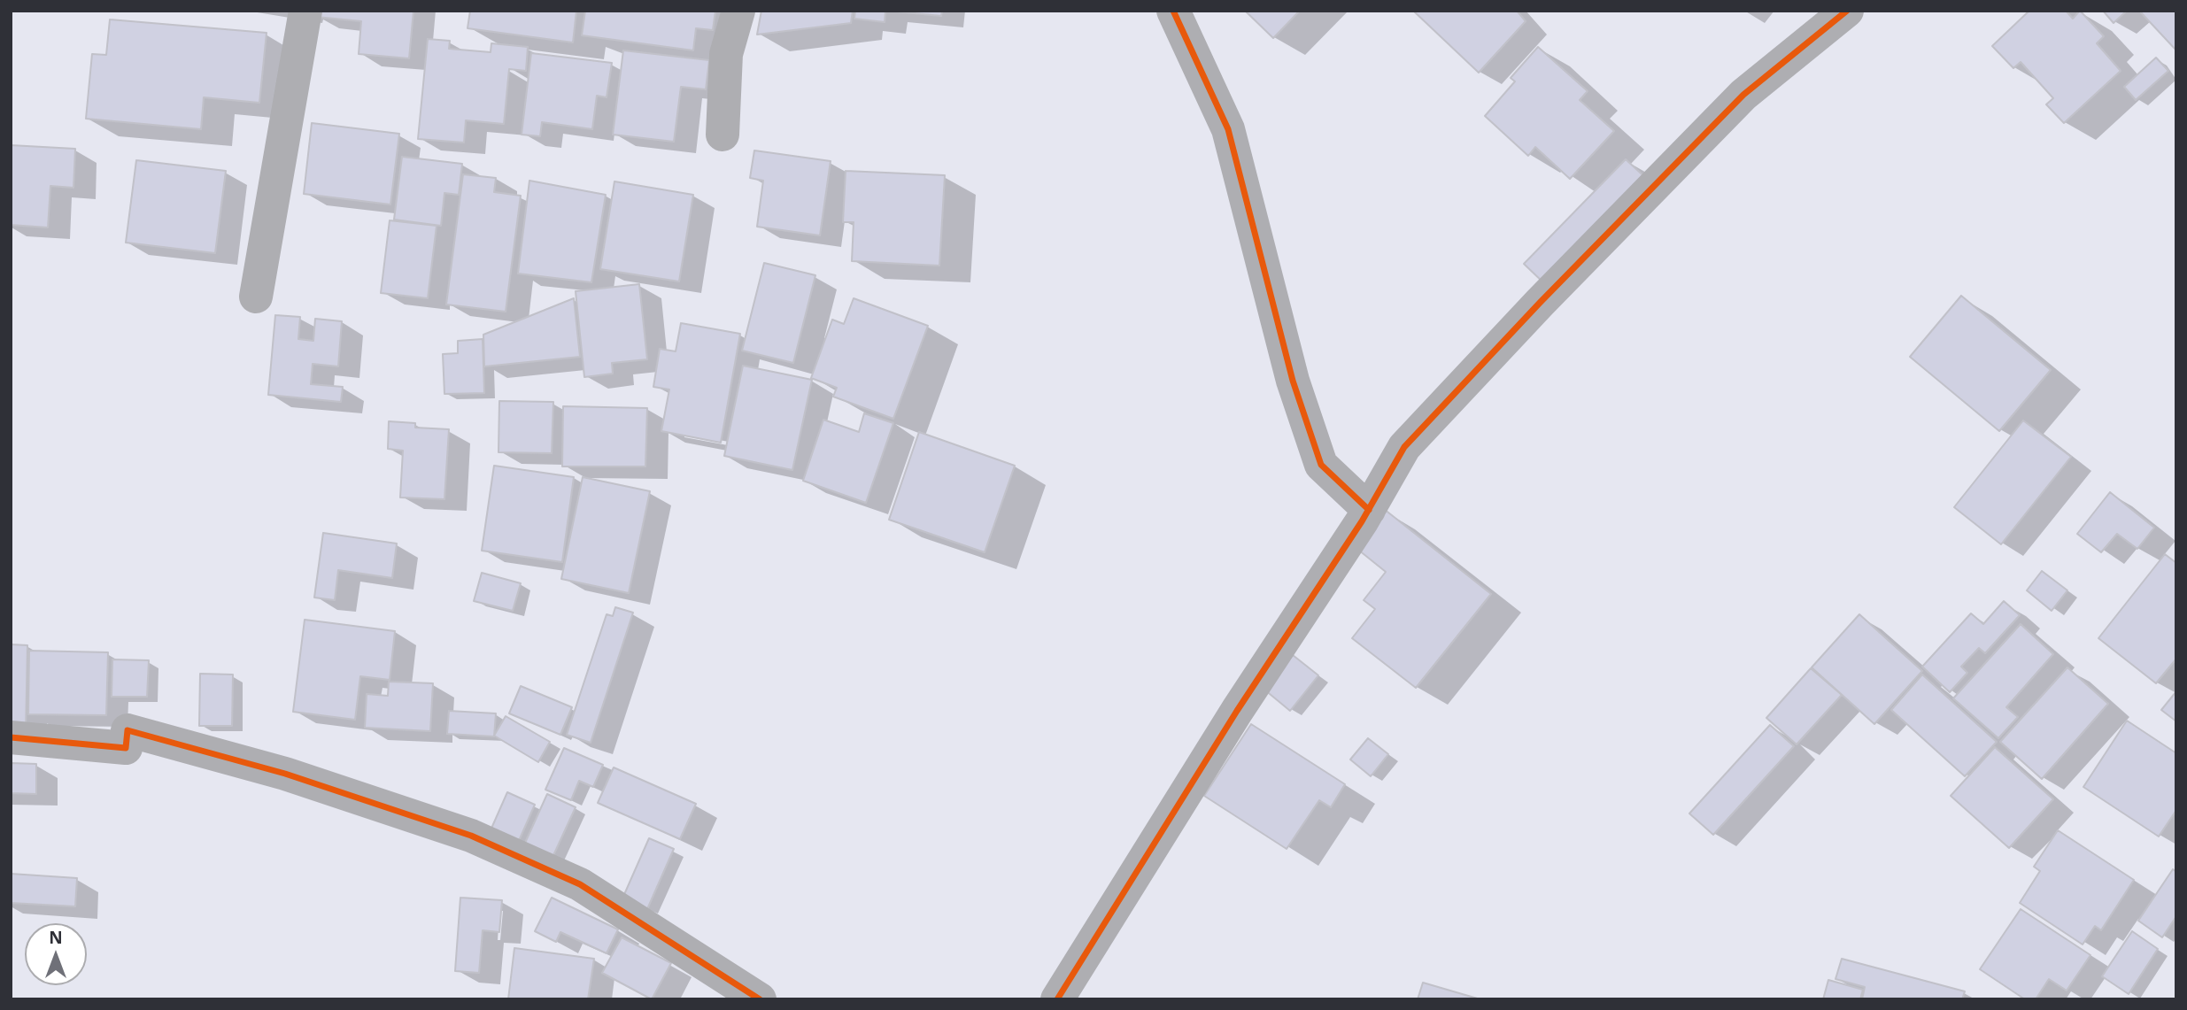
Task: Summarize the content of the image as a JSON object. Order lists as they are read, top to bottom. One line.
{"north":"top"}
